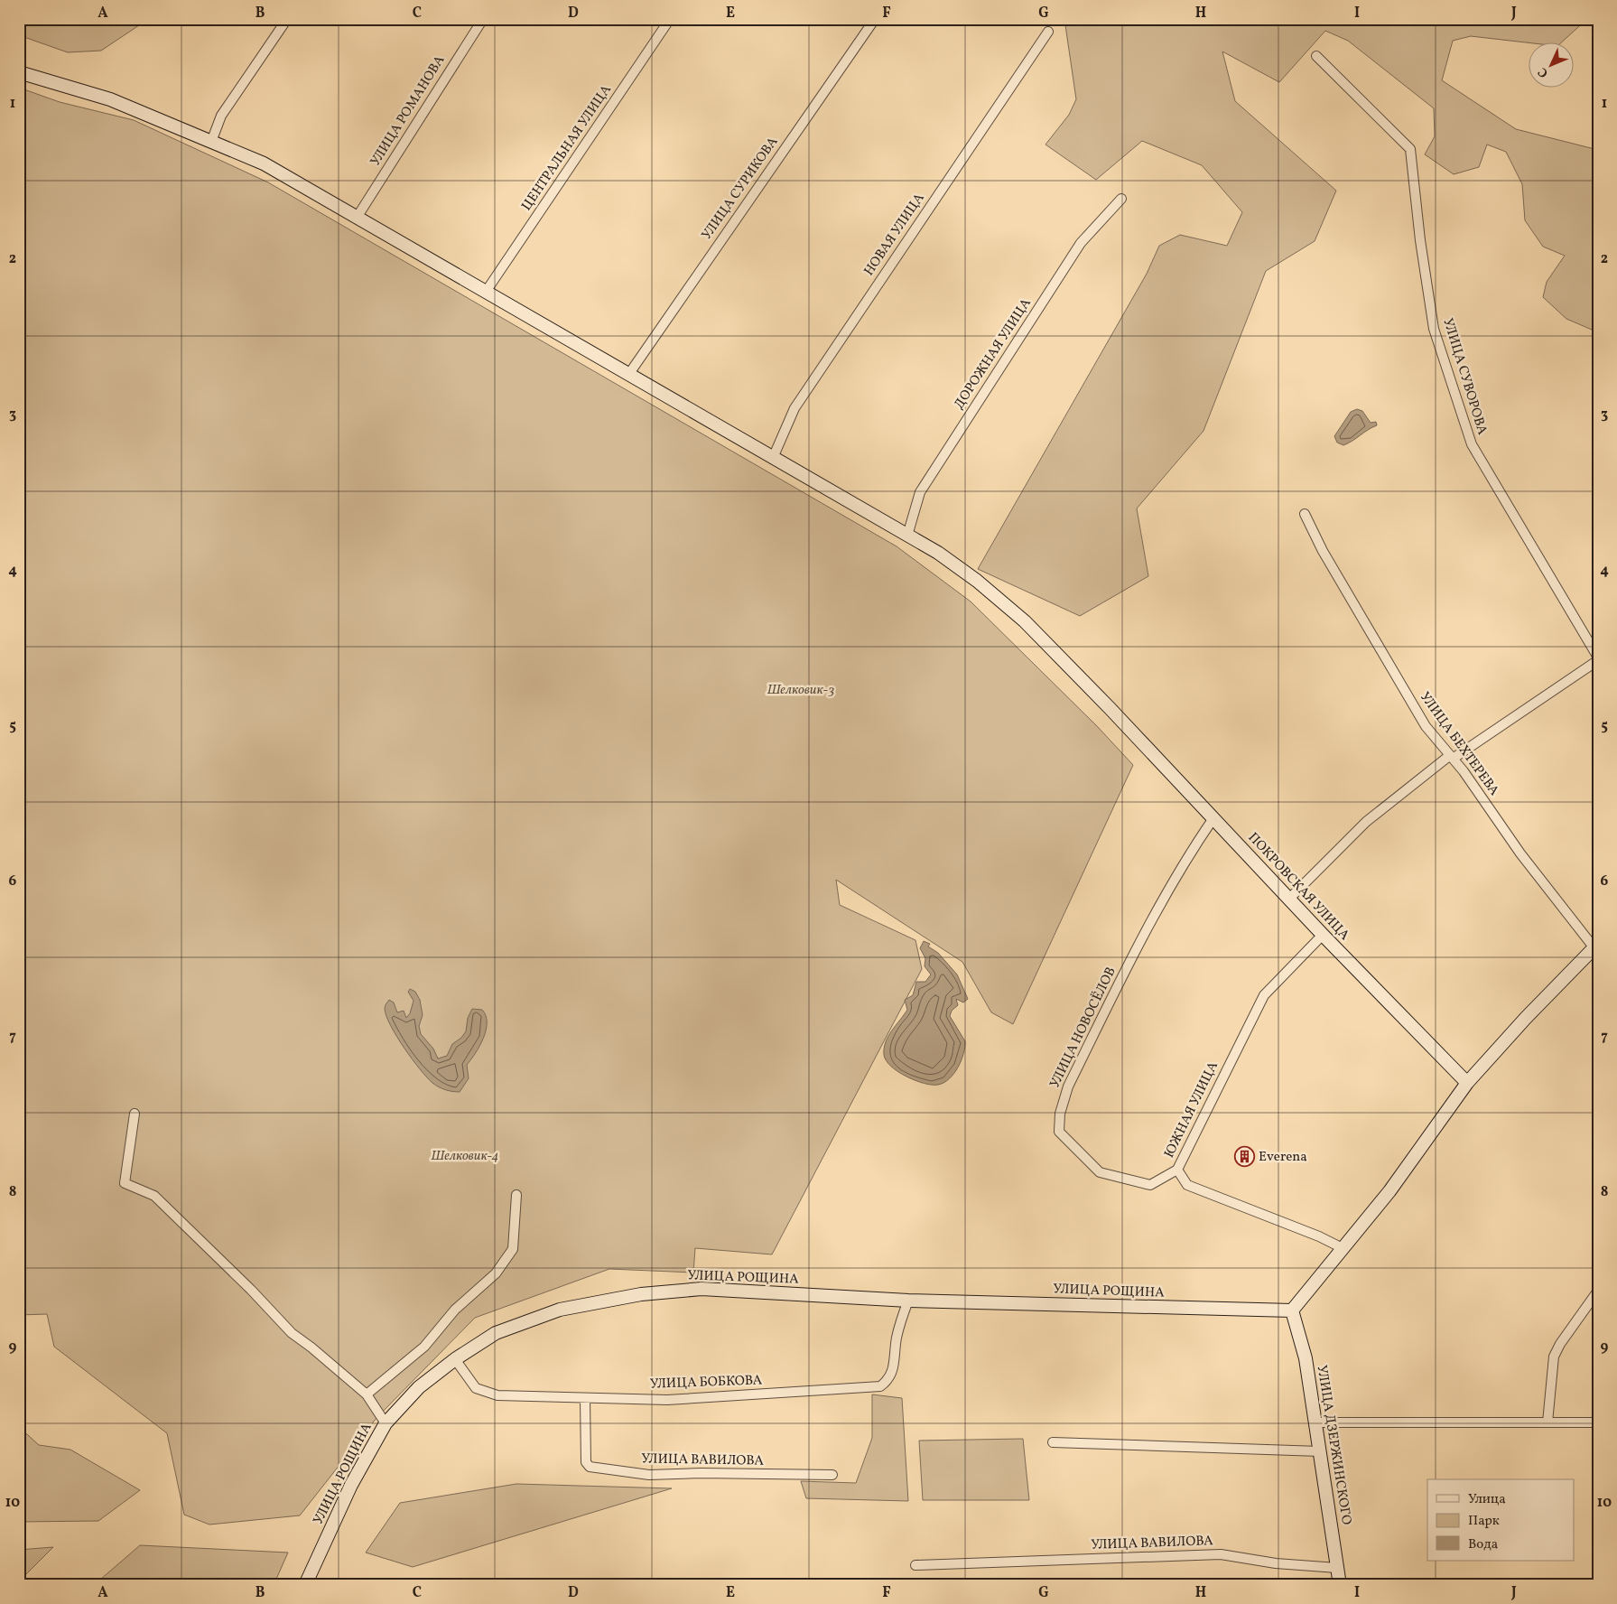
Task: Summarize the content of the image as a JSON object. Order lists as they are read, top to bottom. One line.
{"streets":{"street":["УЛИЦА РОМАНОВА","ЦЕНТРАЛЬНАЯ УЛИЦА","УЛИЦА СУРИКОВА","НОВАЯ УЛИЦА","ДОРОЖНАЯ УЛИЦА","УЛИЦА СУВОРОВА","УЛИЦА БЕХТЕРЕВА","ПОКРОВСКАЯ УЛИЦА","УЛИЦА НОВОСЁЛОВ","ЮЖНАЯ УЛИЦА","УЛИЦА РОЩИНА","УЛИЦА БОБКОВА","УЛИЦА ДЗЕРЖИНСКОГО","УЛИЦА ВАВИЛОВА"]},"crossings":[["УЛИЦА РОМАНОВА","ПОКРОВСКАЯ УЛИЦА"],["ЦЕНТРАЛЬНАЯ УЛИЦА","ПОКРОВСКАЯ УЛИЦА"],["УЛИЦА СУРИКОВА","ПОКРОВСКАЯ УЛИЦА"],["НОВАЯ УЛИЦА","ПОКРОВСКАЯ УЛИЦА"],["ДОРОЖНАЯ УЛИЦА","ПОКРОВСКАЯ УЛИЦА"],["ПОКРОВСКАЯ УЛИЦА","УЛИЦА НОВОСЁЛОВ"],["ПОКРОВСКАЯ УЛИЦА","ЮЖНАЯ УЛИЦА"],["УЛИЦА НОВОСЁЛОВ","ЮЖНАЯ УЛИЦА"],["УЛИЦА РОЩИНА","УЛИЦА БОБКОВА"],["УЛИЦА РОЩИНА","УЛИЦА ДЗЕРЖИНСКОГО"],["УЛИЦА БОБКОВА","УЛИЦА ВАВИЛОВА"],["УЛИЦА ДЗЕРЖИНСКОГО","УЛИЦА ВАВИЛОВА"]],"parks":["Шелковик-3","Шелковик-4"],"places":{"building":["Everena"]},"legend":["Улица","Парк","Вода"],"north":"bottom left","grid":{"columns":["A","B","C","D","E","F","G","H","I","J"],"rows":["1","2","3","4","5","6","7","8","9","10"]}}
